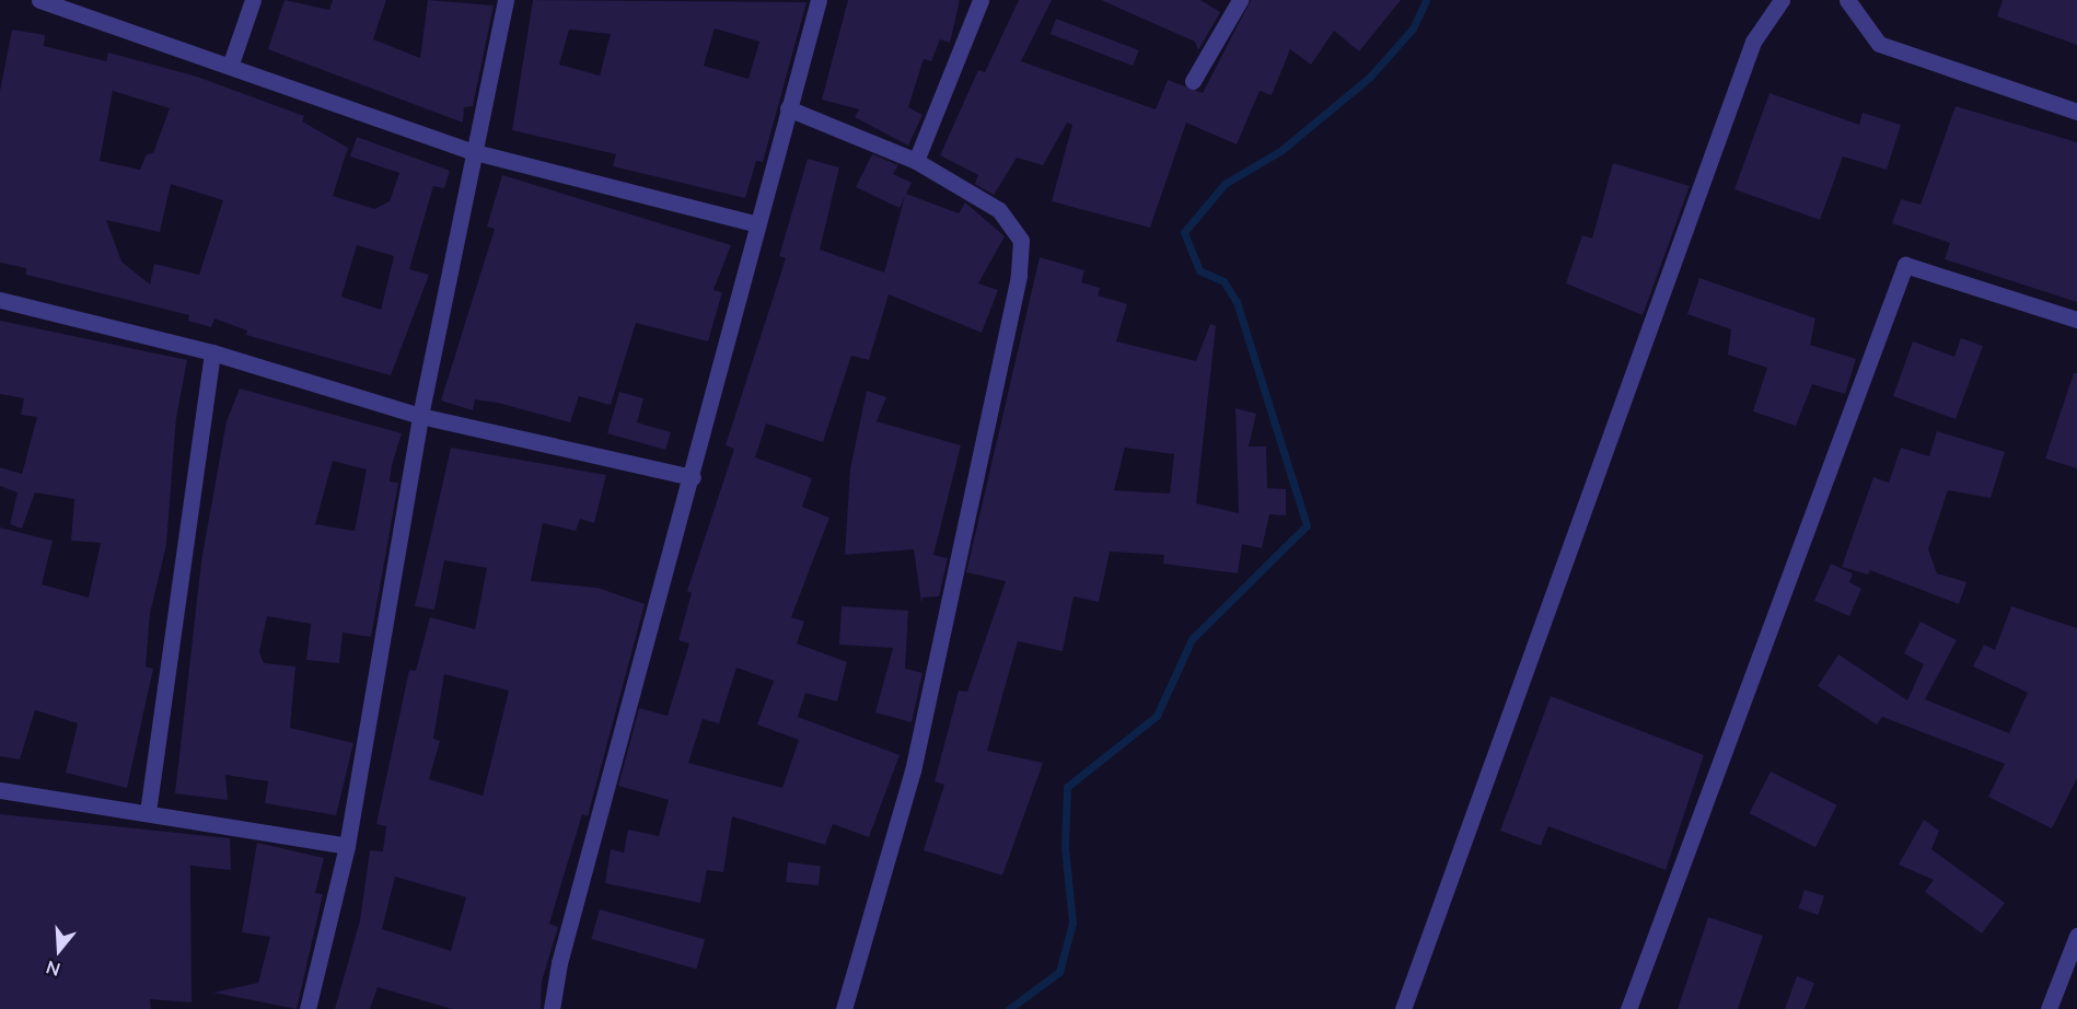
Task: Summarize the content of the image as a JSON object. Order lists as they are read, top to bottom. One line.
{"north":"bottom"}
